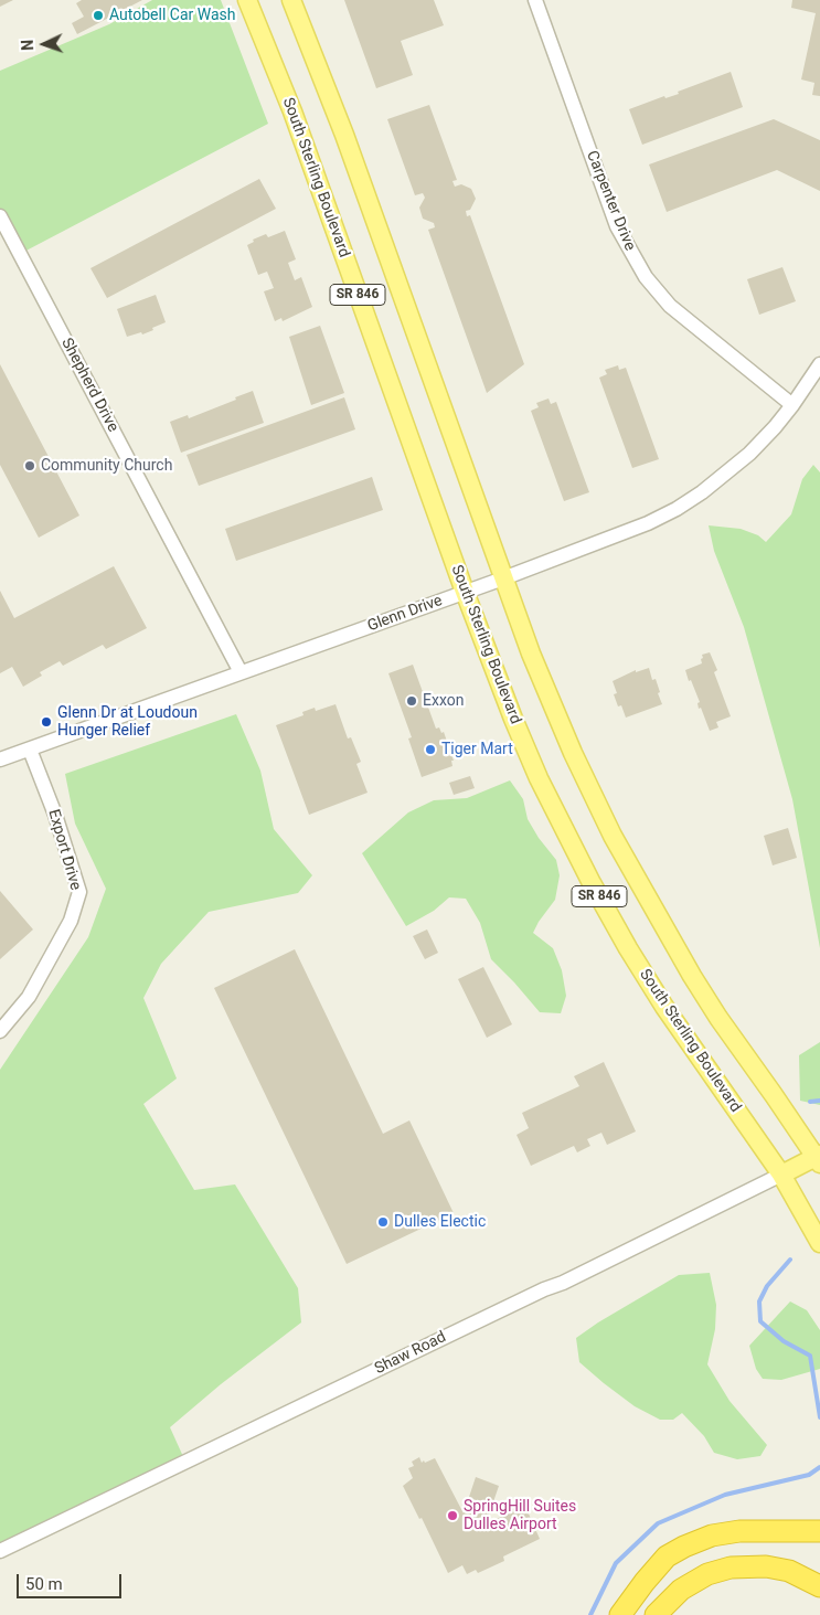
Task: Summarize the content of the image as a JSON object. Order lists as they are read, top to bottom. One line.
{"streets":{"main road":["South Sterling Boulevard","SR 846","Shaw Road"],"street":["Carpenter Drive","Shepherd Drive","Glenn Drive","Export Drive"]},"crossings":[["South Sterling Boulevard","Glenn Drive"],["South Sterling Boulevard","Shaw Road"],["Carpenter Drive","Glenn Drive"],["SR 846","Glenn Drive"],["SR 846","Shaw Road"],["Shepherd Drive","Glenn Drive"],["Glenn Drive","Export Drive"]],"places":["Autobell Car Wash","Community Church","Exxon","Glenn Dr at Loudoun Hunger Relief","Tiger Mart","Dulles Electic","SpringHill Suites Dulles Airport"],"scale_bar":"50 m","north":"left"}
